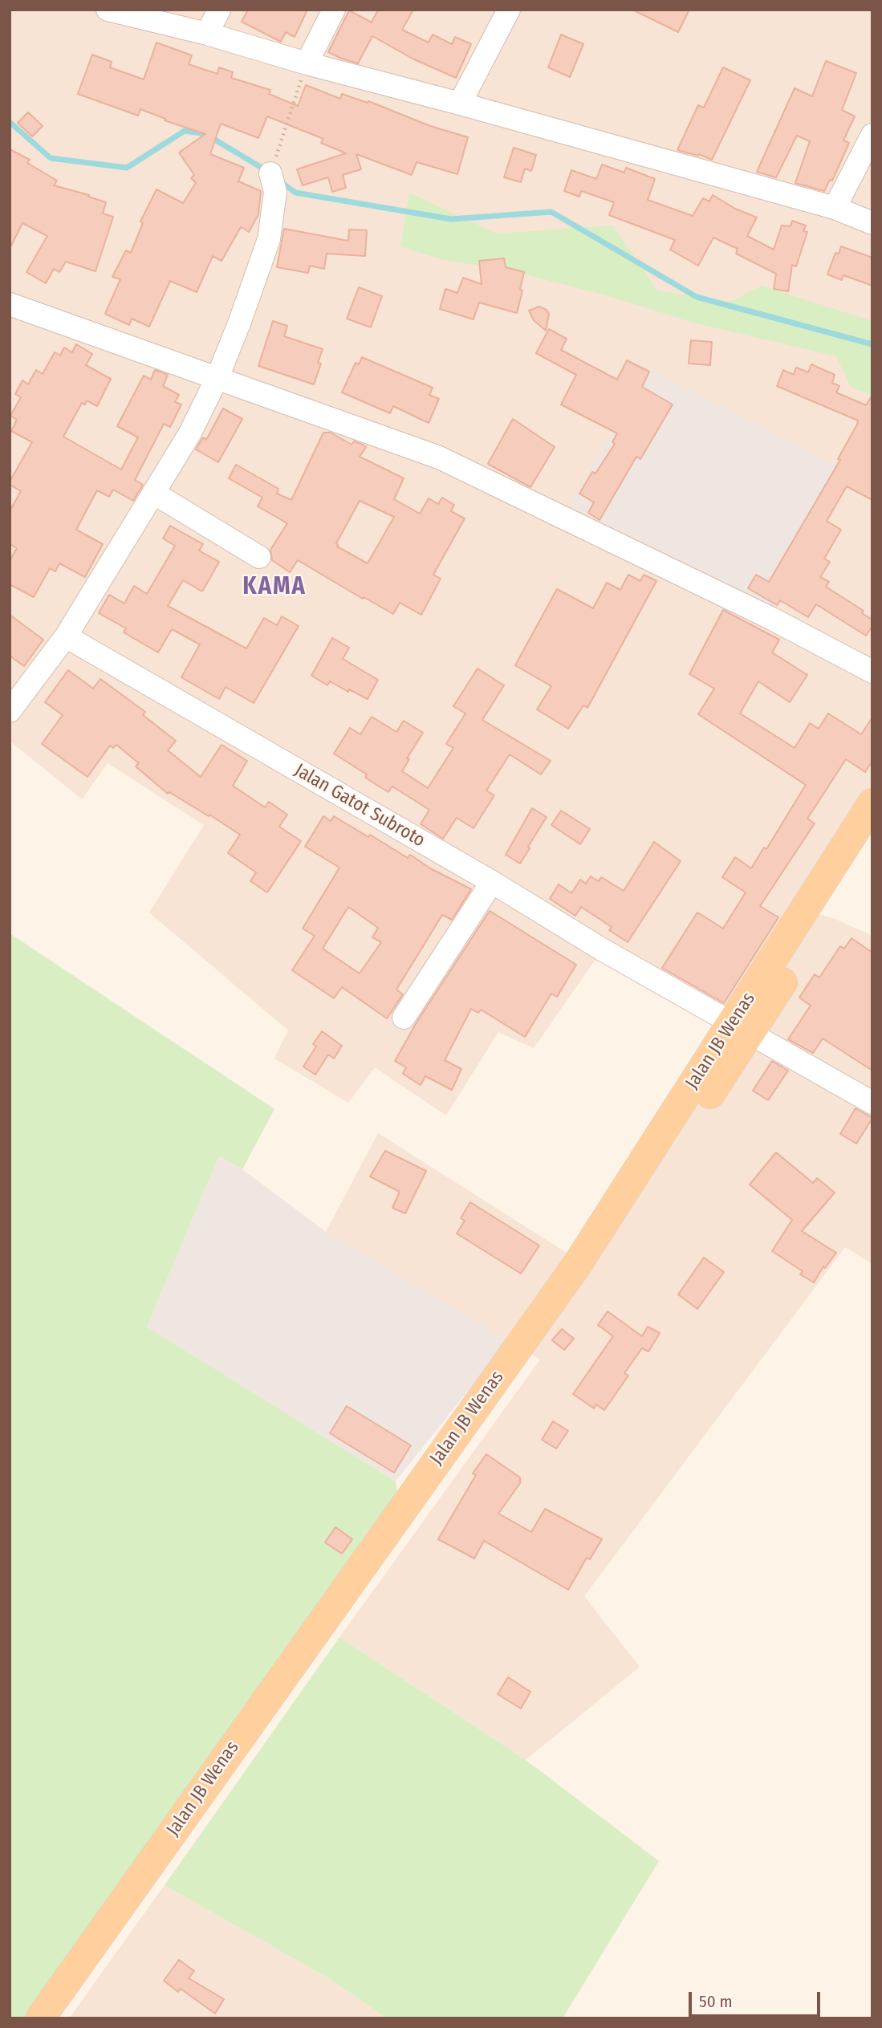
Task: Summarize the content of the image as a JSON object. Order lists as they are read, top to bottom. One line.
{"streets":{"main road":["Jalan JB Wenas"],"street":["Jalan Gatot Subroto"]},"crossings":[["Jalan Gatot Subroto","Jalan JB Wenas"]],"districts":["KAMA"],"scale_bar":"50 m"}
